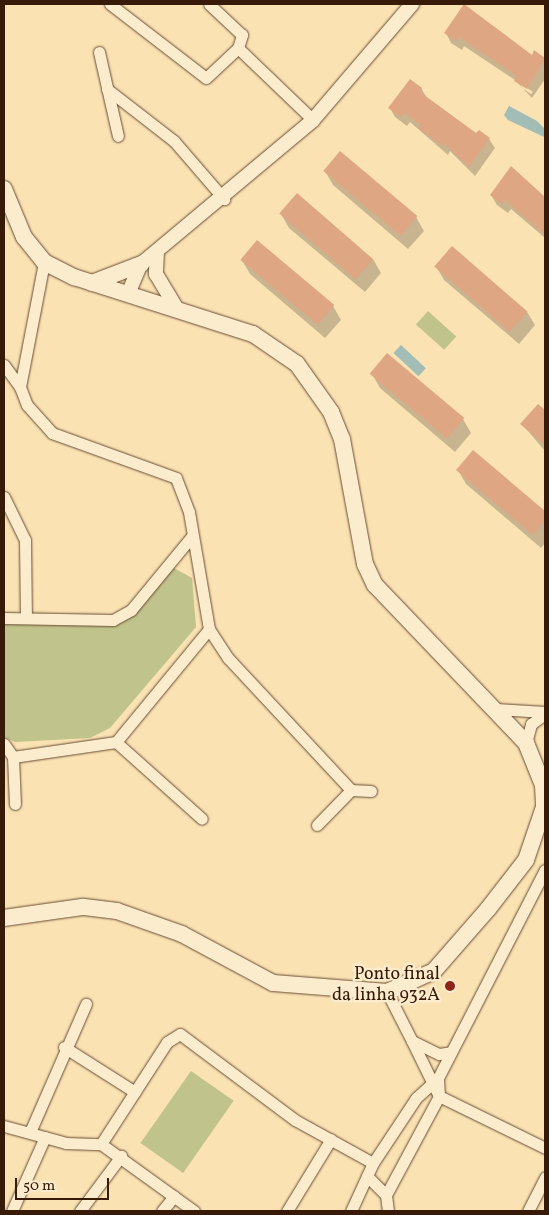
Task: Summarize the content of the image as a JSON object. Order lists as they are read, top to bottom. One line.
{"places":["Ponto final da linha 932A"],"scale_bar":"50 m"}
